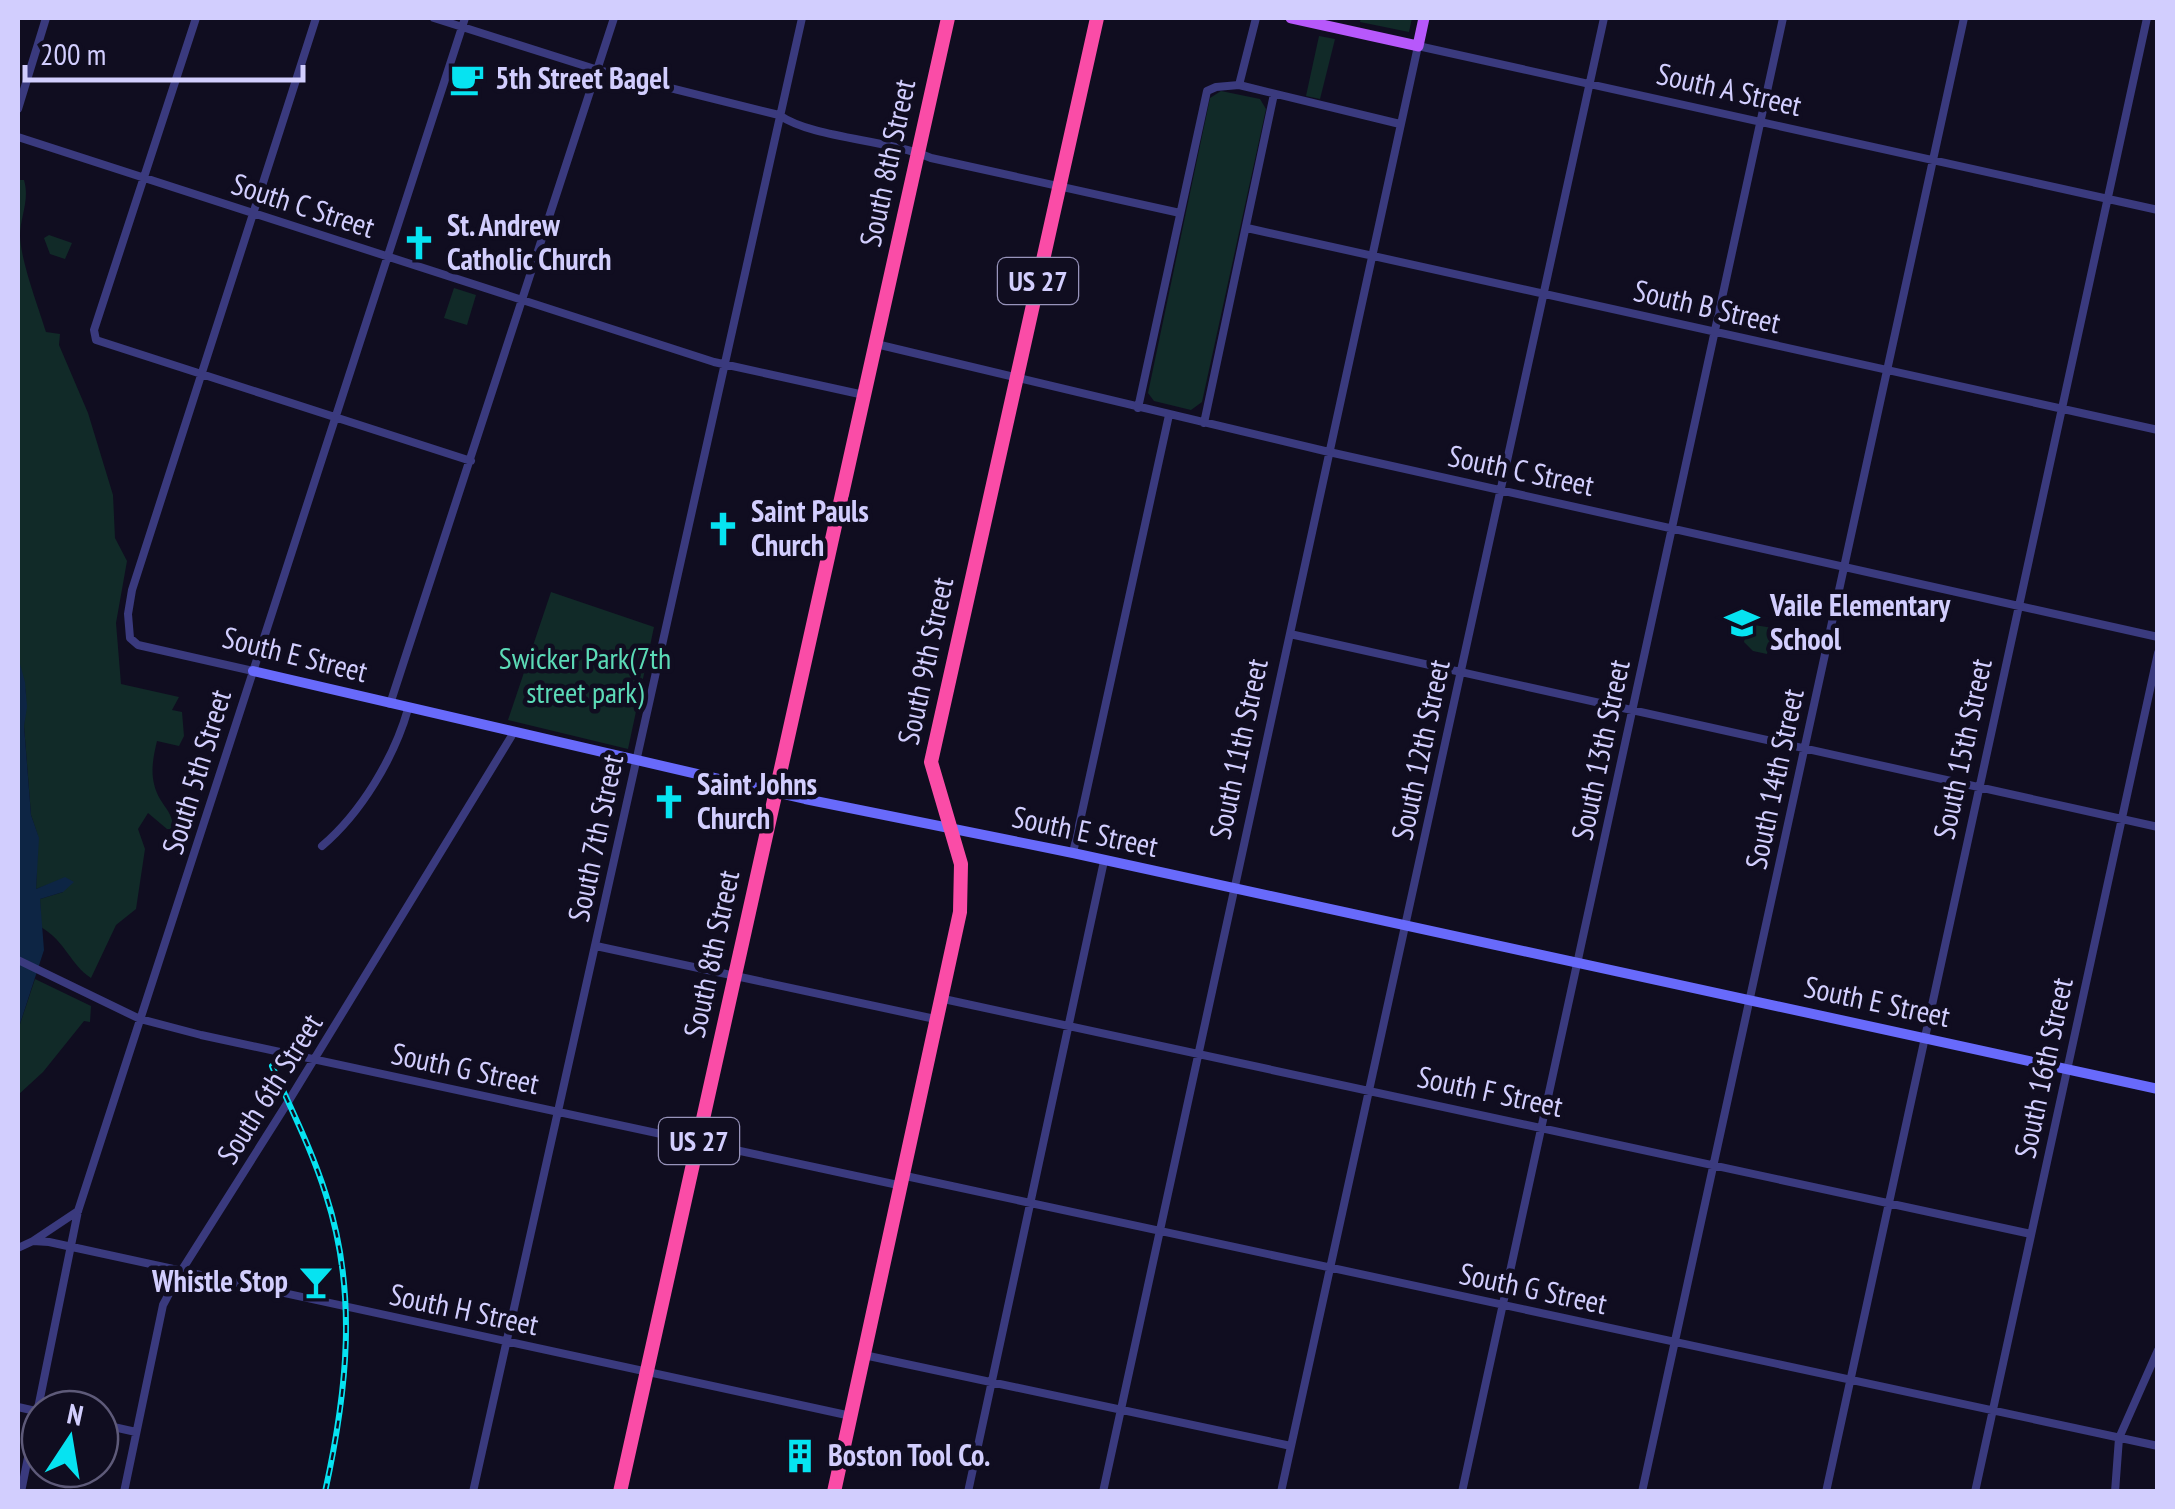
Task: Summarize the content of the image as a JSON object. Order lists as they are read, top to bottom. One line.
{"streets":{"highway":["South 8th Street","US 27","South 9th Street"],"main road":["South A Street","South 11th Street"],"street":["South C Street","South B Street","South E Street","South 15th Street","South 12th Street","South 13th Street","South 5th Street","South 14th Street","South 7th Street","South 16th Street","South G Street","South 6th Street","South F Street","South H Street"]},"crossings":[["South A Street","South 11th Street"],["South A Street","South 15th Street"],["South A Street","South 12th Street"],["South A Street","South 13th Street"],["South A Street","South 14th Street"],["South 8th Street","South C Street"],["South 8th Street","South E Street"],["South 8th Street","South G Street"],["South 8th Street","South H Street"],["South C Street","South 9th Street"],["South C Street","South 11th Street"],["South C Street","South 15th Street"],["South C Street","South 12th Street"],["South C Street","South 13th Street"],["South C Street","South 5th Street"],["South C Street","South 14th Street"],["South C Street","South 7th Street"],["South B Street","South 11th Street"],["South B Street","South 15th Street"],["South B Street","South 12th Street"],["South B Street","South 13th Street"],["South B Street","South 14th Street"],["South E Street","South 9th Street"],["South E Street","South 11th Street"],["South E Street","South 15th Street"],["South E Street","South 12th Street"],["South E Street","South 13th Street"],["South E Street","South 5th Street"],["South E Street","South 14th Street"],["South E Street","South 7th Street"],["South E Street","South 16th Street"],["South E Street","South 6th Street"],["South 9th Street","South G Street"],["South 9th Street","South F Street"],["South 9th Street","South H Street"],["South 11th Street","South G Street"],["South 11th Street","South F Street"],["South 15th Street","South G Street"],["South 15th Street","South F Street"],["South 12th Street","South G Street"],["South 12th Street","South F Street"],["South 13th Street","South G Street"],["South 13th Street","South F Street"],["South 5th Street","South G Street"],["South 5th Street","South H Street"],["South 14th Street","South G Street"],["South 14th Street","South F Street"],["South 7th Street","South G Street"],["South 7th Street","South H Street"],["South 16th Street","South G Street"],["South 16th Street","South F Street"],["South G Street","South 6th Street"],["South 6th Street","South H Street"]],"parks":["Swicker Park(7th street park)"],"places":{"cafe":["5th Street Bagel"],"church":["St. Andrew Catholic Church","Saint Pauls Church","Saint Johns Church"],"school or university":["Vaile Elementary School"],"bar":["Whistle Stop"],"building":["Boston Tool Co."]},"scale_bar":"200 m","north":"top"}
